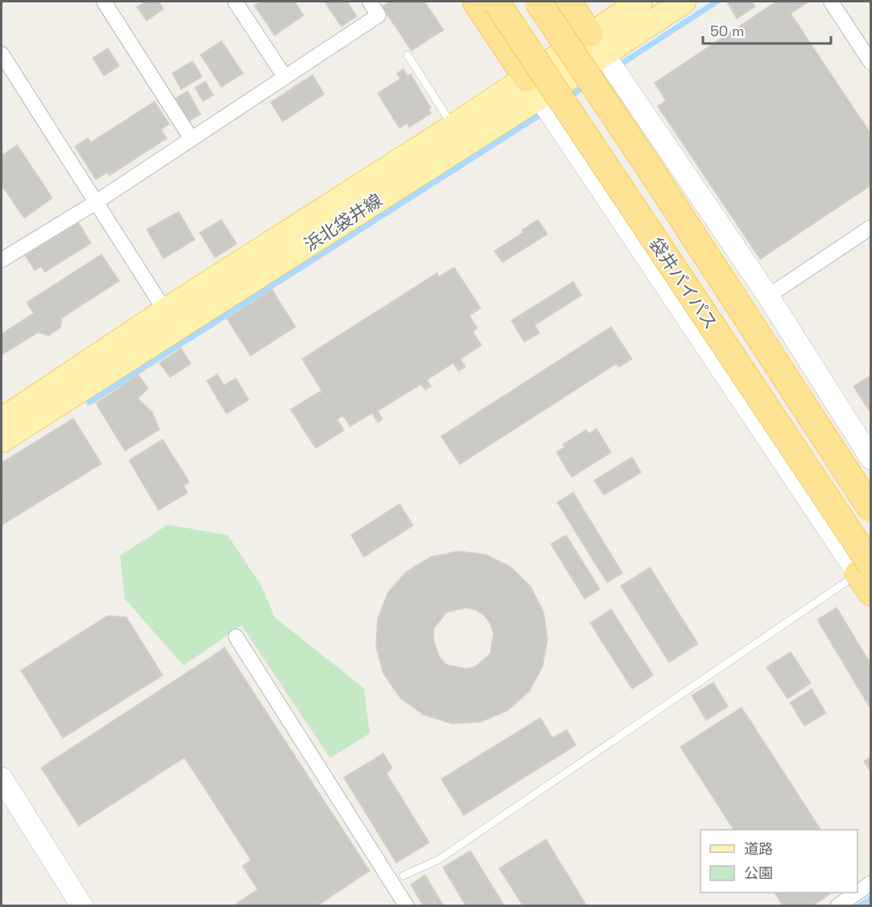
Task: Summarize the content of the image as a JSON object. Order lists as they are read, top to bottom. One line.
{"streets":{"highway":["袋井バイパス"],"main road":["浜北袋井線"]},"legend":["道路","公園"],"scale_bar":"50 m"}
